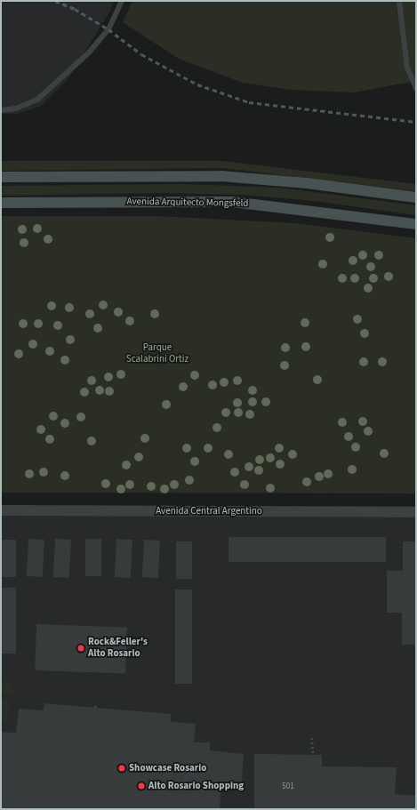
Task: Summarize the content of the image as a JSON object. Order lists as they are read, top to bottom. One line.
{"streets":{"main road":["Avenida Arquitecto Mongsfeld"],"street":["Avenida Central Argentino"]},"parks":["Parque Scalabrini Ortiz"],"places":["Rock&Feller's Alto Rosario","Showcase Rosario","Alto Rosario Shopping"],"house_numbers":["501"]}
